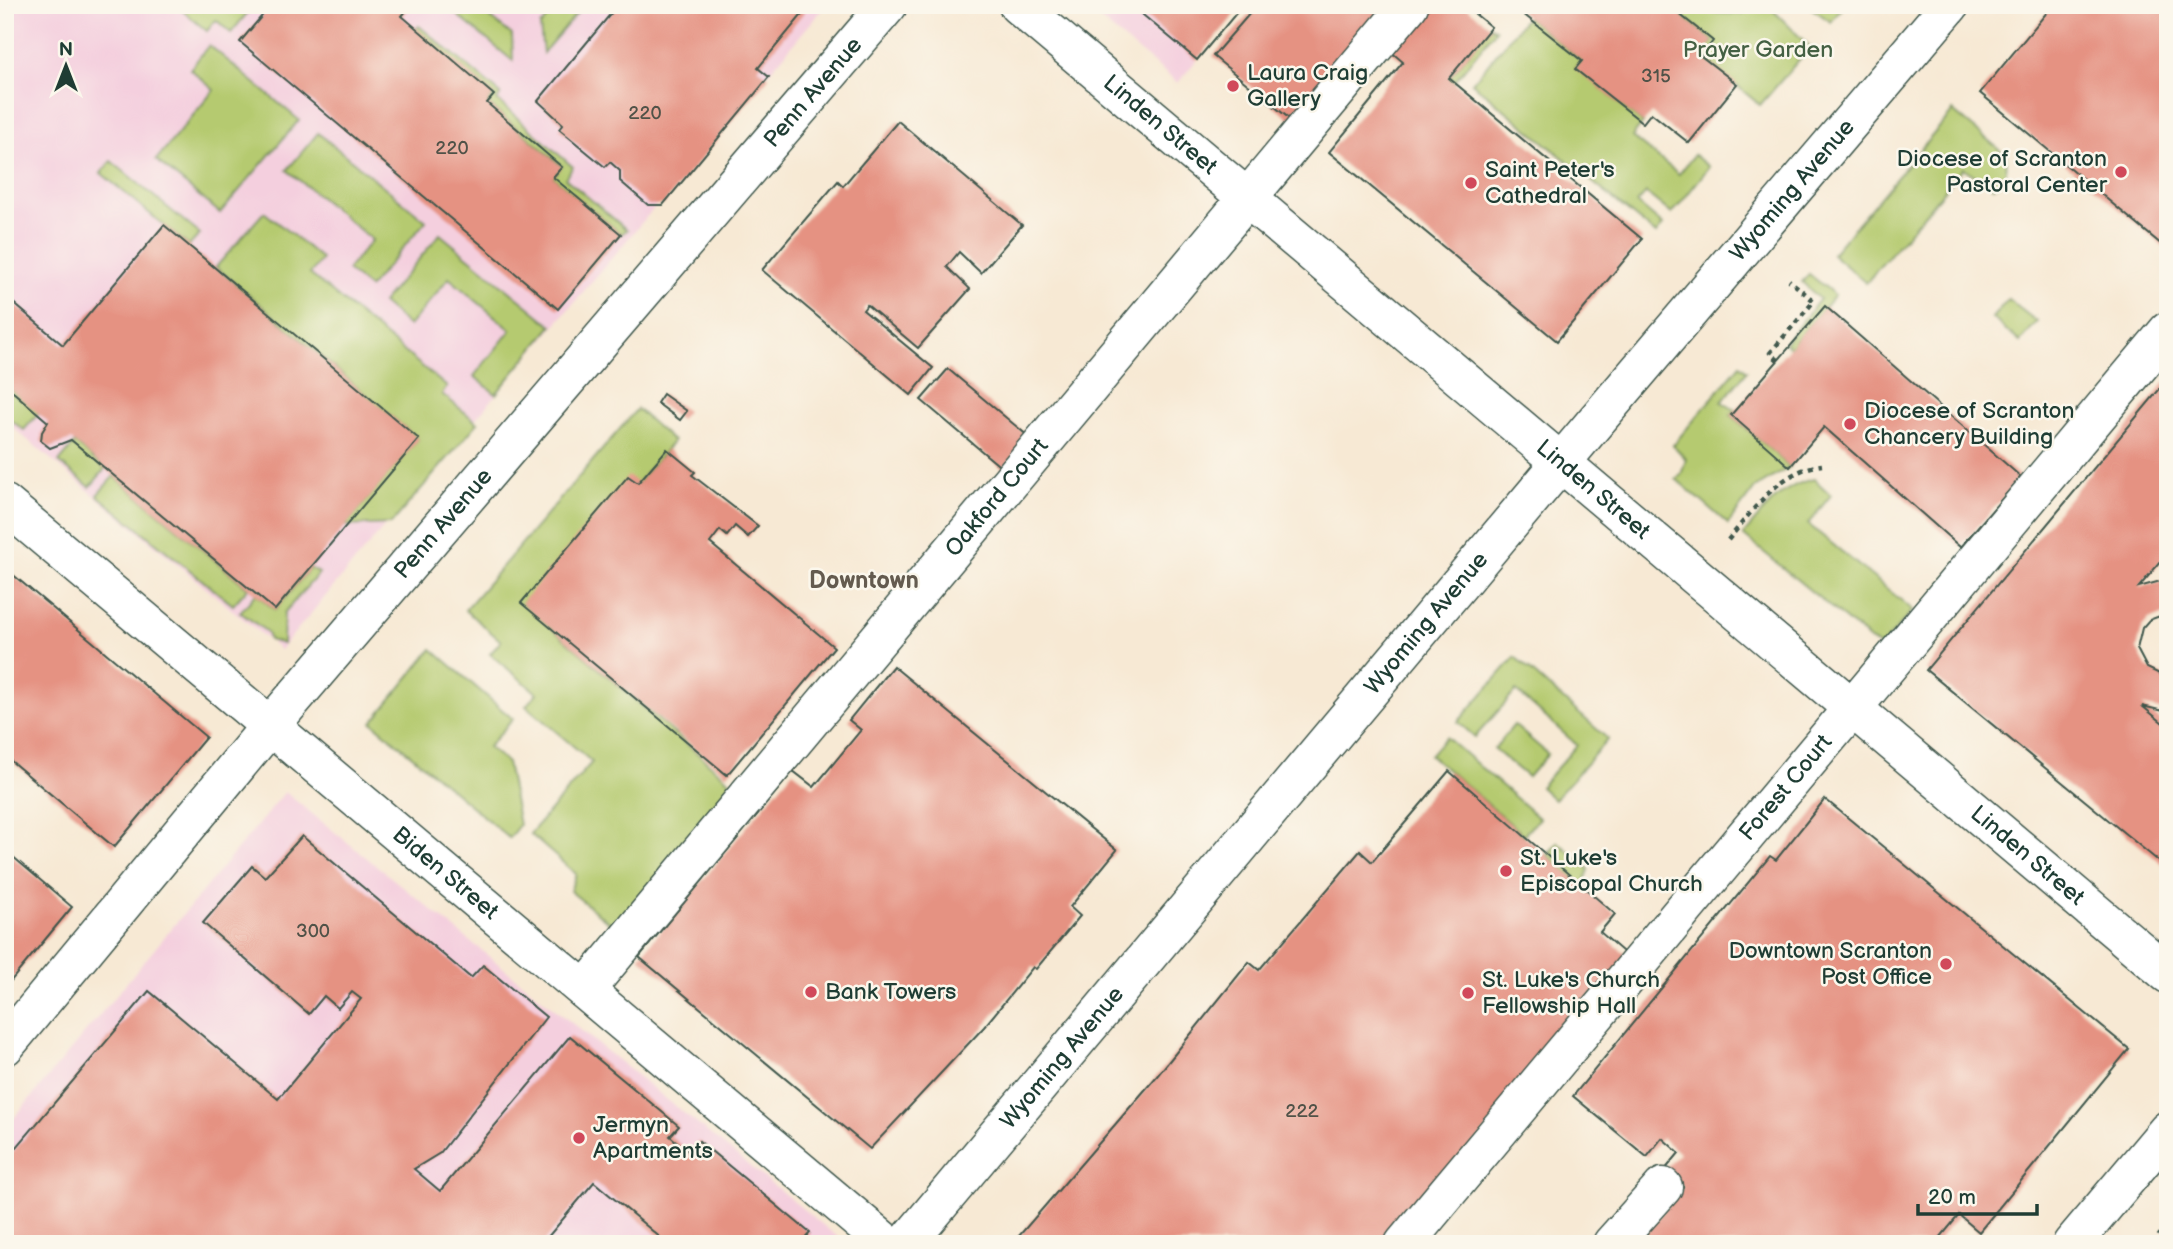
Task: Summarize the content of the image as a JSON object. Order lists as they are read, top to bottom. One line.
{"streets":{"main road":["Penn Avenue","Linden Street","Wyoming Avenue","Oakford Court","Forest Court","Biden Street"]},"crossings":[["Penn Avenue","Biden Street"],["Linden Street","Wyoming Avenue"],["Linden Street","Oakford Court"],["Linden Street","Forest Court"],["Oakford Court","Biden Street"]],"districts":["Downtown"],"parks":["Prayer Garden"],"places":["Laura Craig Gallery","Diocese of Scranton Pastoral Center","Saint Peter's Cathedral","Diocese of Scranton Chancery Building","St. Luke's Episcopal Church","Downtown Scranton Post Office","Bank Towers","St. Luke's Church Fellowship Hall","Jermyn Apartments"],"house_numbers":["315","220","220","300","222"],"scale_bar":"20 m","north":"top"}
